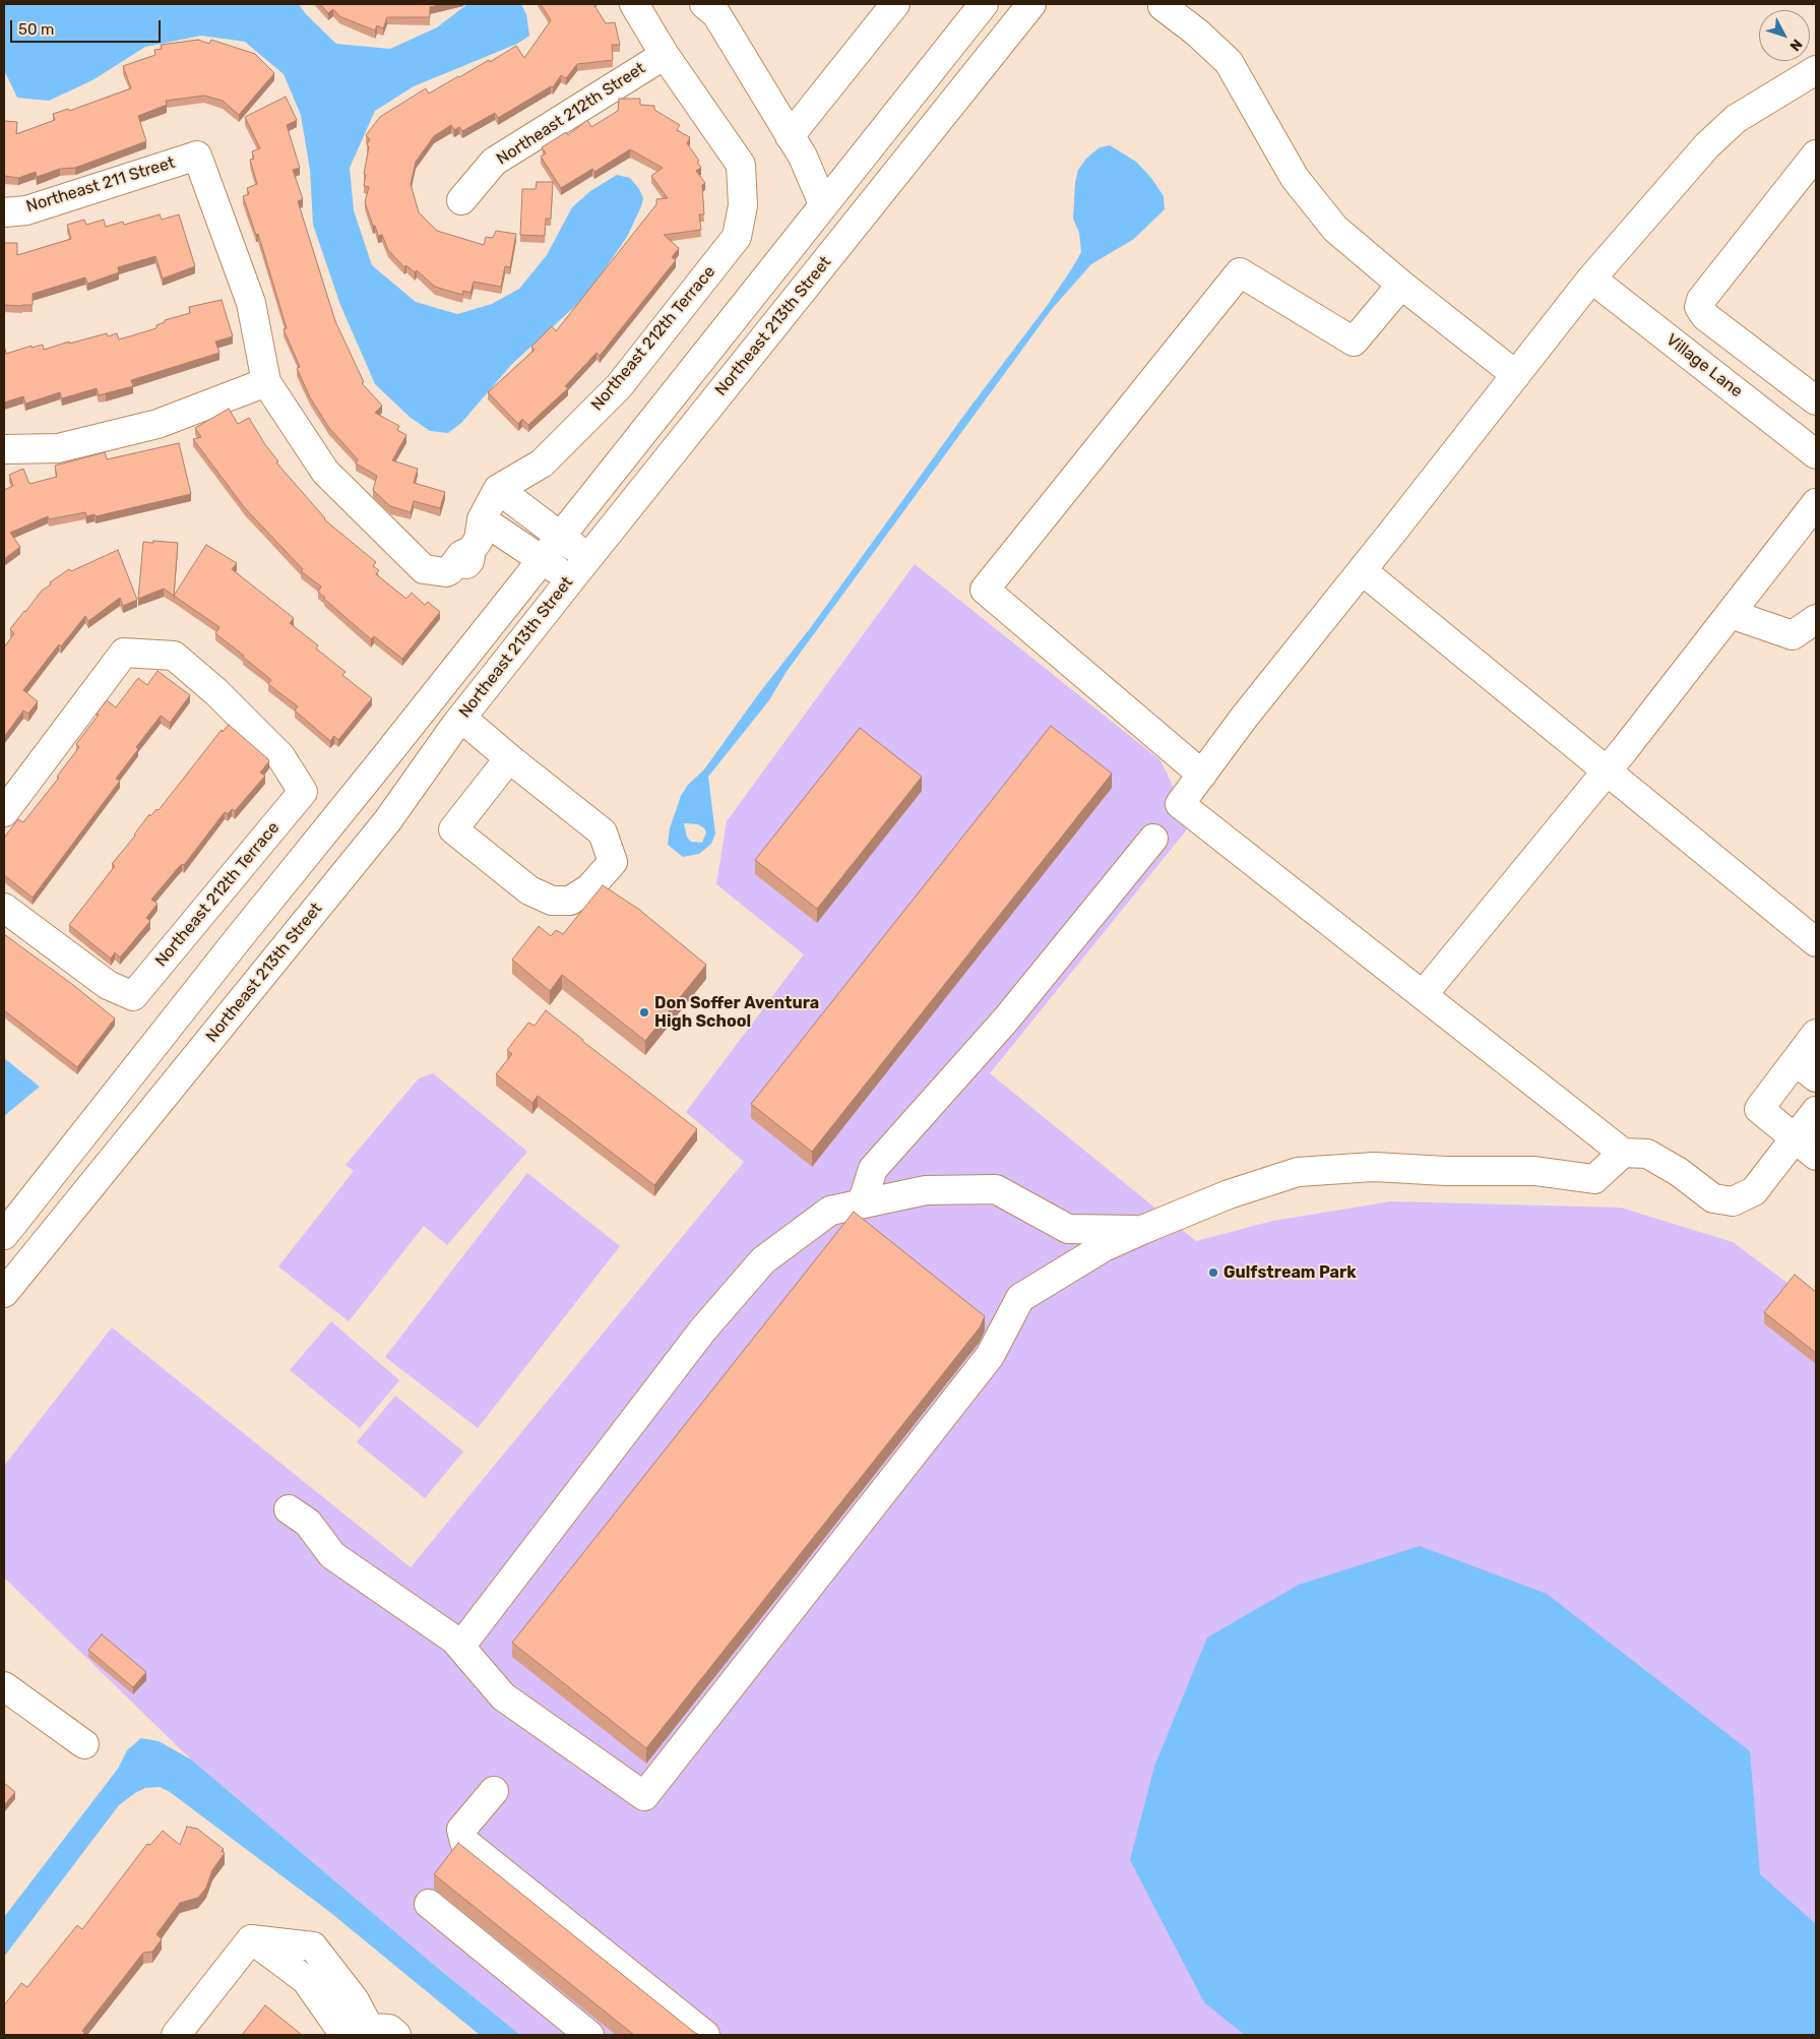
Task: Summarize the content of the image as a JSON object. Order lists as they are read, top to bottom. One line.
{"streets":{"street":["Northeast 212th Street","Northeast 211 Street","Northeast 213th Street","Northeast 212th Terrace","Village Lane"]},"crossings":[["Northeast 212th Street","Northeast 212th Terrace"]],"places":["Don Soffer Aventura High School","Gulfstream Park"],"scale_bar":"50 m","north":"bottom right"}
